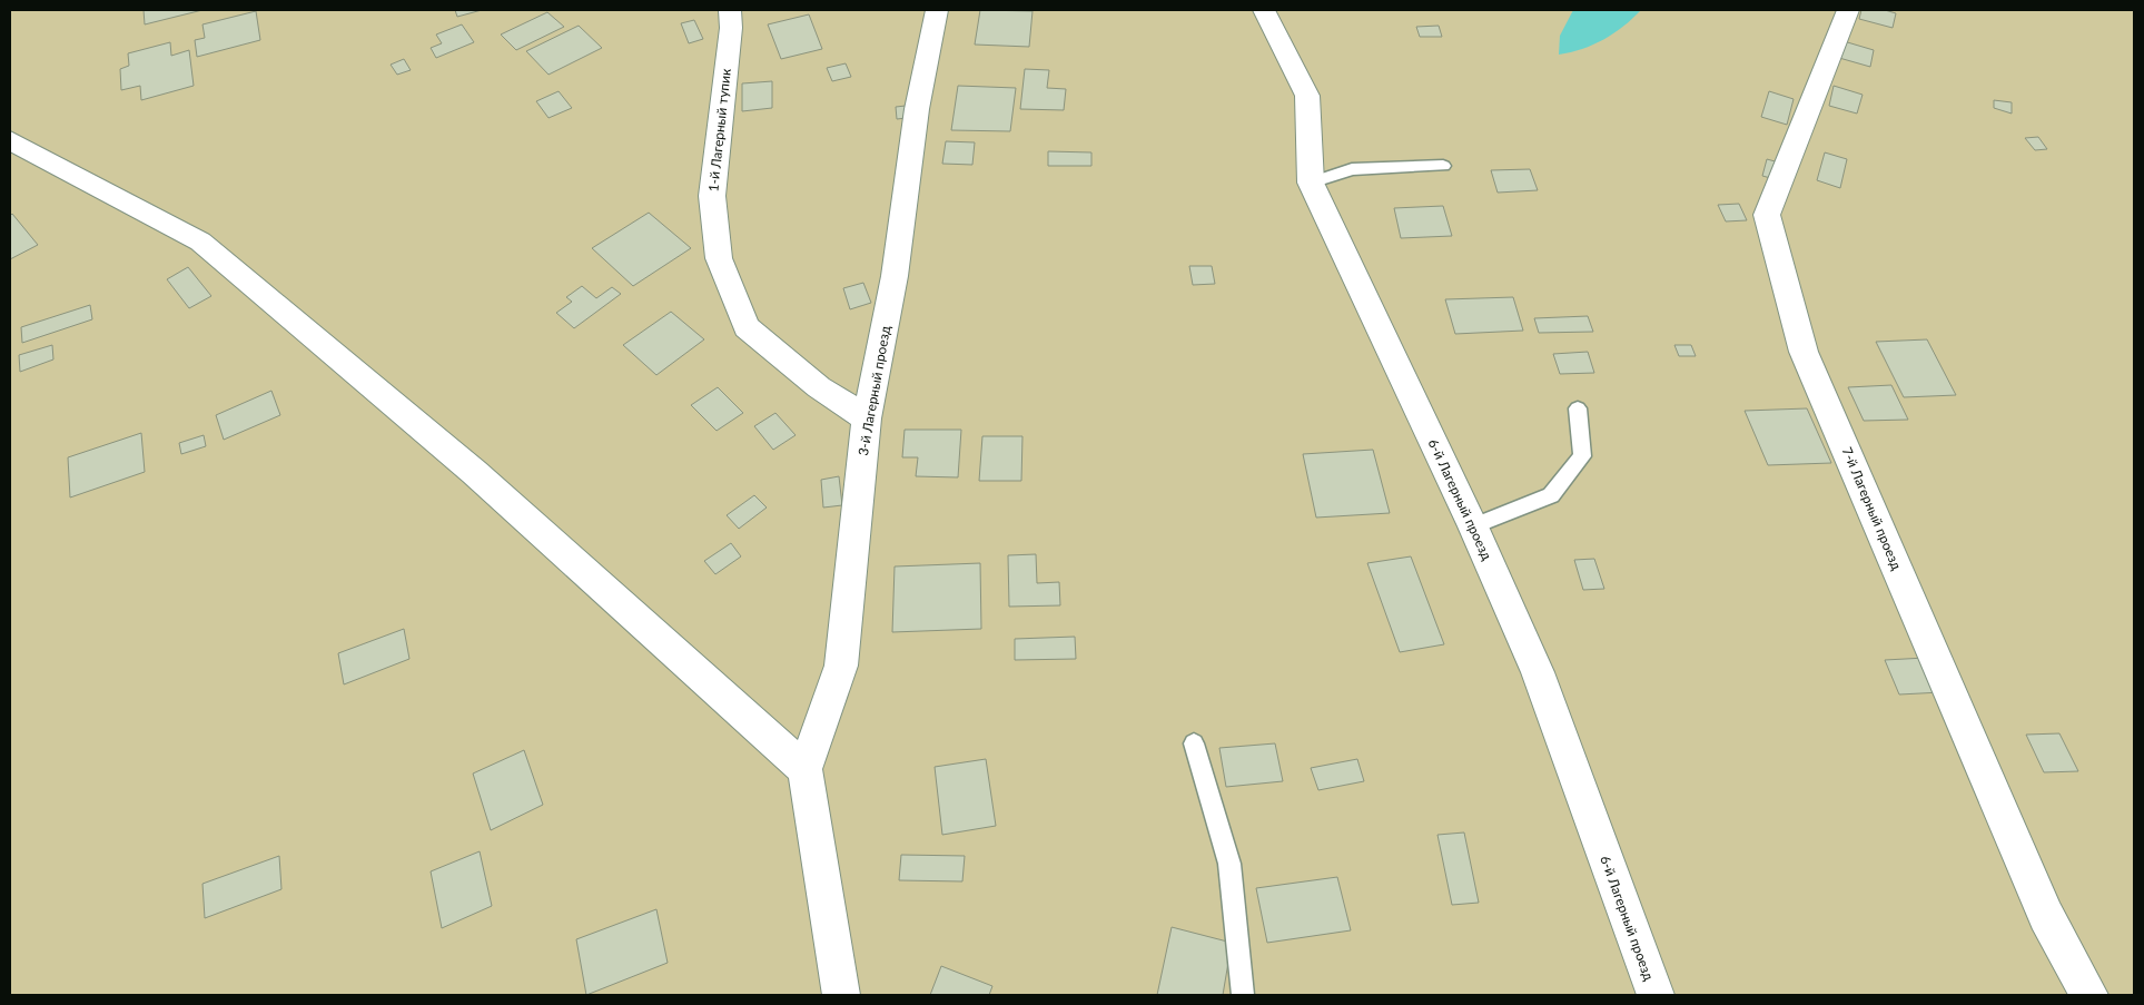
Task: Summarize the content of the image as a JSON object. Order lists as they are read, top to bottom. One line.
{"streets":{"street":["1-й Лагерный тупик","3-й Лагерный проезд","6-й Лагерный проезд","7-й Лагерный проезд"]},"crossings":[["1-й Лагерный тупик","3-й Лагерный проезд"]]}
